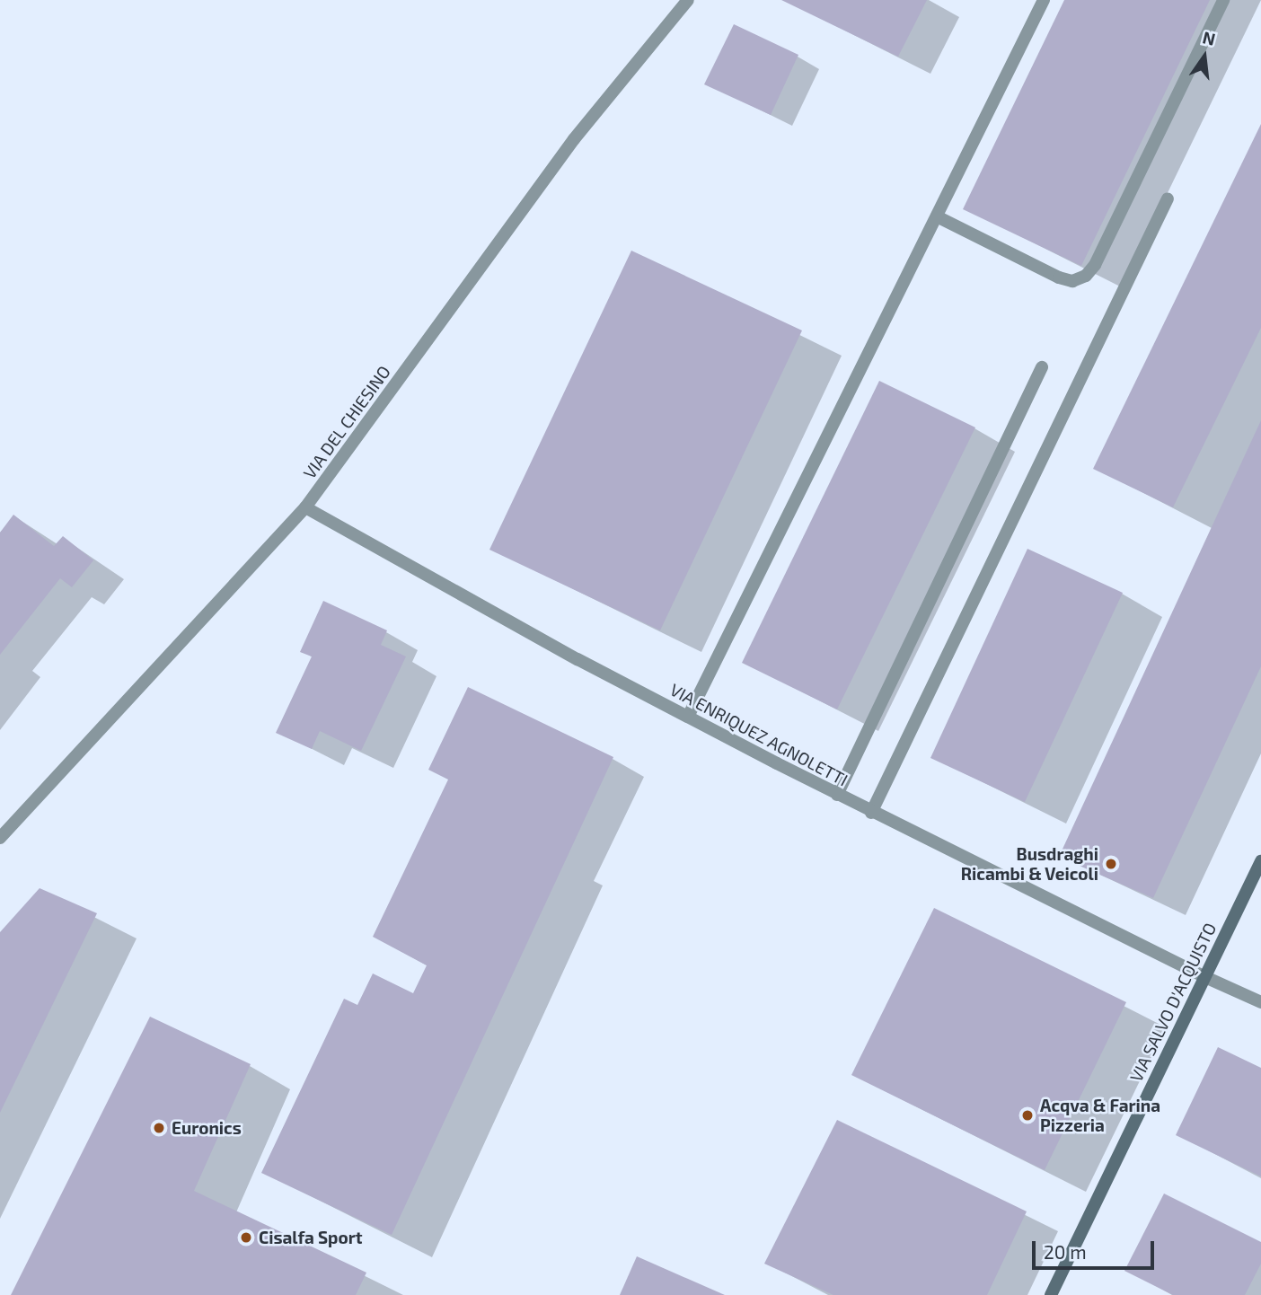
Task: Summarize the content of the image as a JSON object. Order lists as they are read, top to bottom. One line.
{"streets":{"main road":["VIA SALVO D'ACQUISTO"],"street":["VIA DEL CHIESINO","VIA ENRIQUEZ AGNOLETTI"]},"crossings":[["VIA DEL CHIESINO","VIA ENRIQUEZ AGNOLETTI"],["VIA ENRIQUEZ AGNOLETTI","VIA SALVO D'ACQUISTO"]],"places":["Busdraghi Ricambi & Veicoli","Acqva & Farina Pizzeria","Euronics","Cisalfa Sport"],"scale_bar":"20 m","north":"top"}
